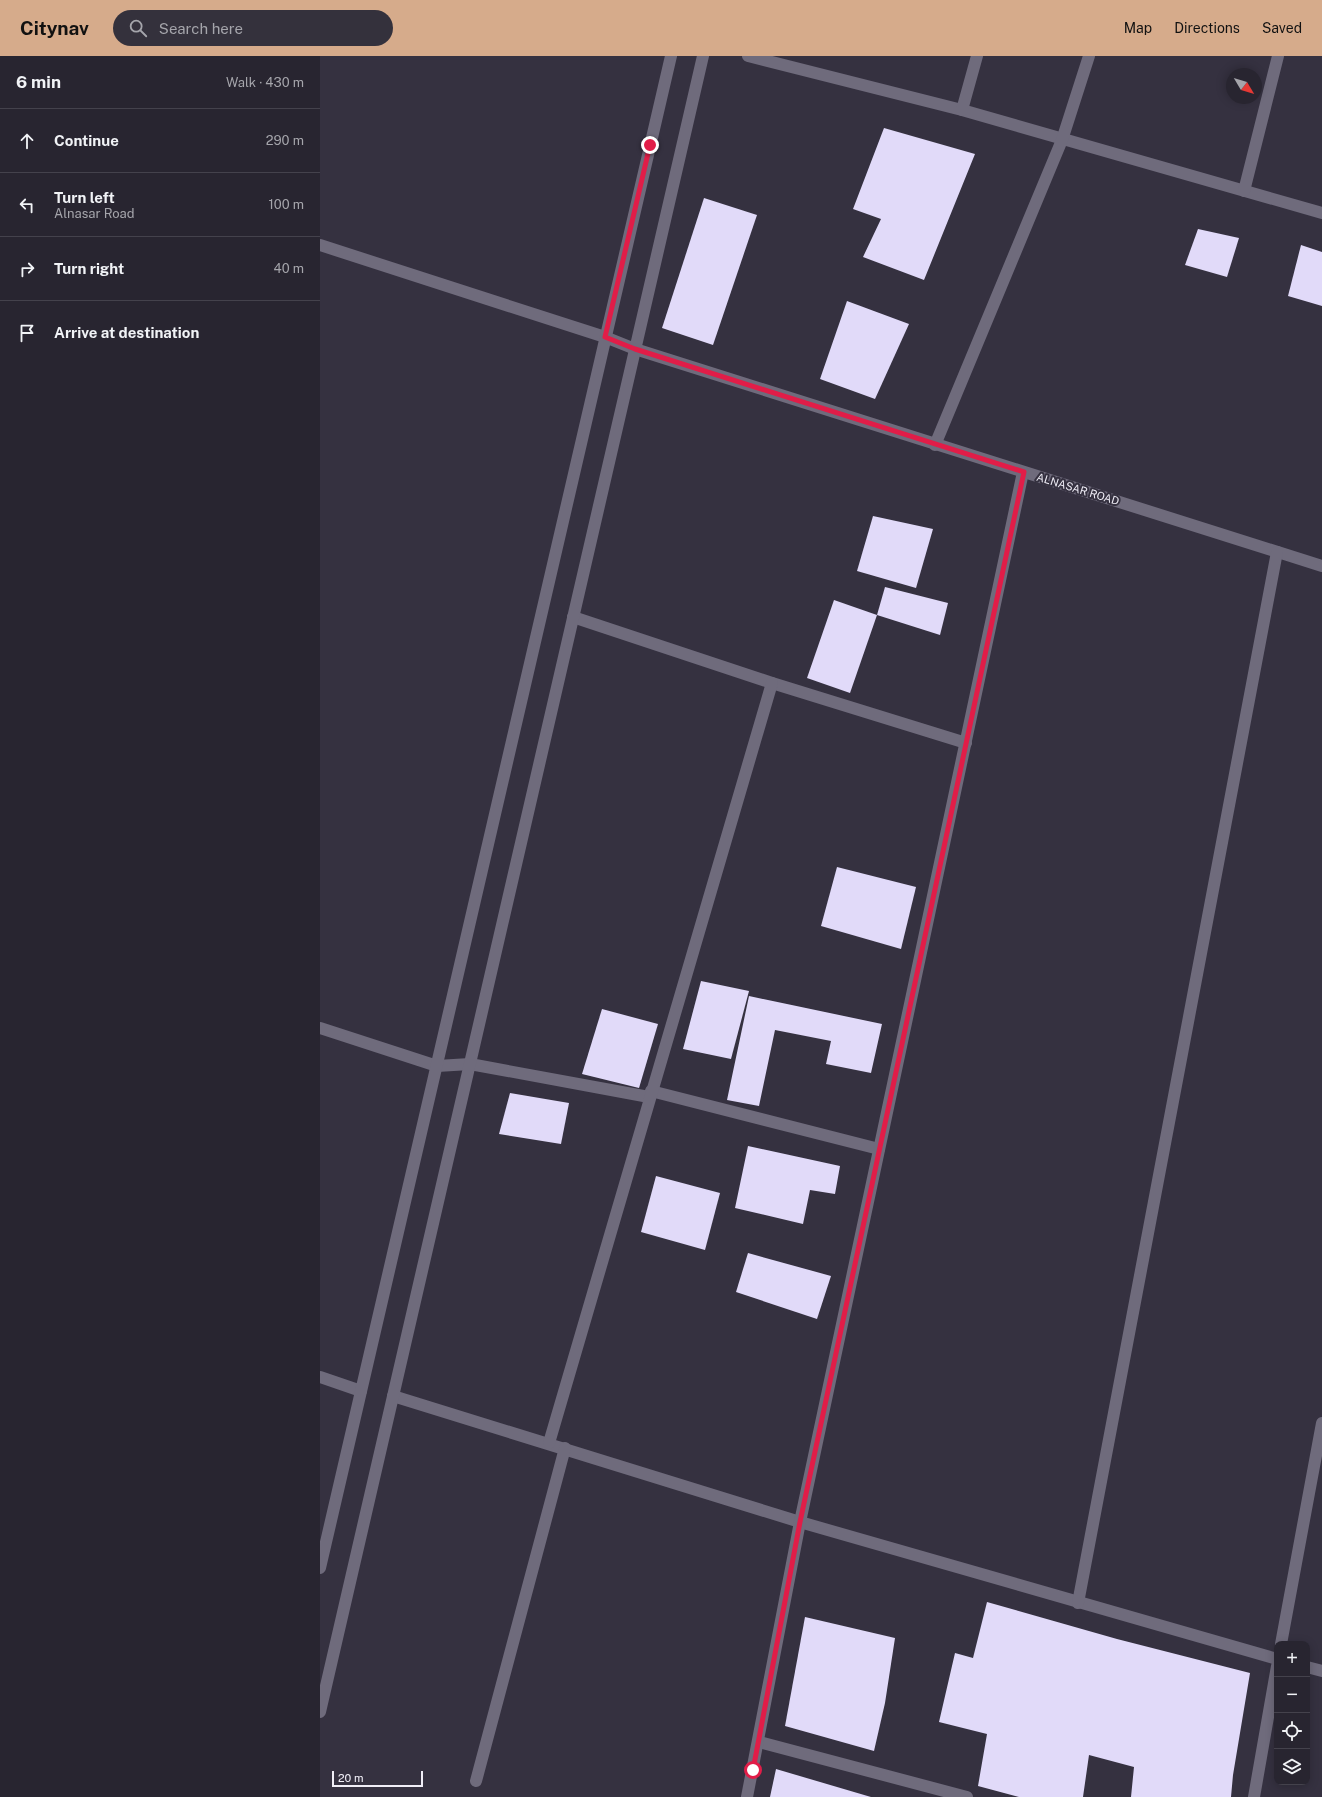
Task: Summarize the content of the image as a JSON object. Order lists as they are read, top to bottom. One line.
{"streets":{"street":["ALNASAR ROAD"]},"scale_bar":"20 m","north":"bottom right","page":{"header":"Citynav","search":"Search here","nav":["Map","Directions","Saved"],"heading":["6 min","Walk · 430 m"],"list":[["Continue","290 m"],["Turn left","Alnasar Road","100 m"],["Turn right","40 m"],"Arrive at destination"],"map_buttons":["+","−"],"scale":"20 m"}}
